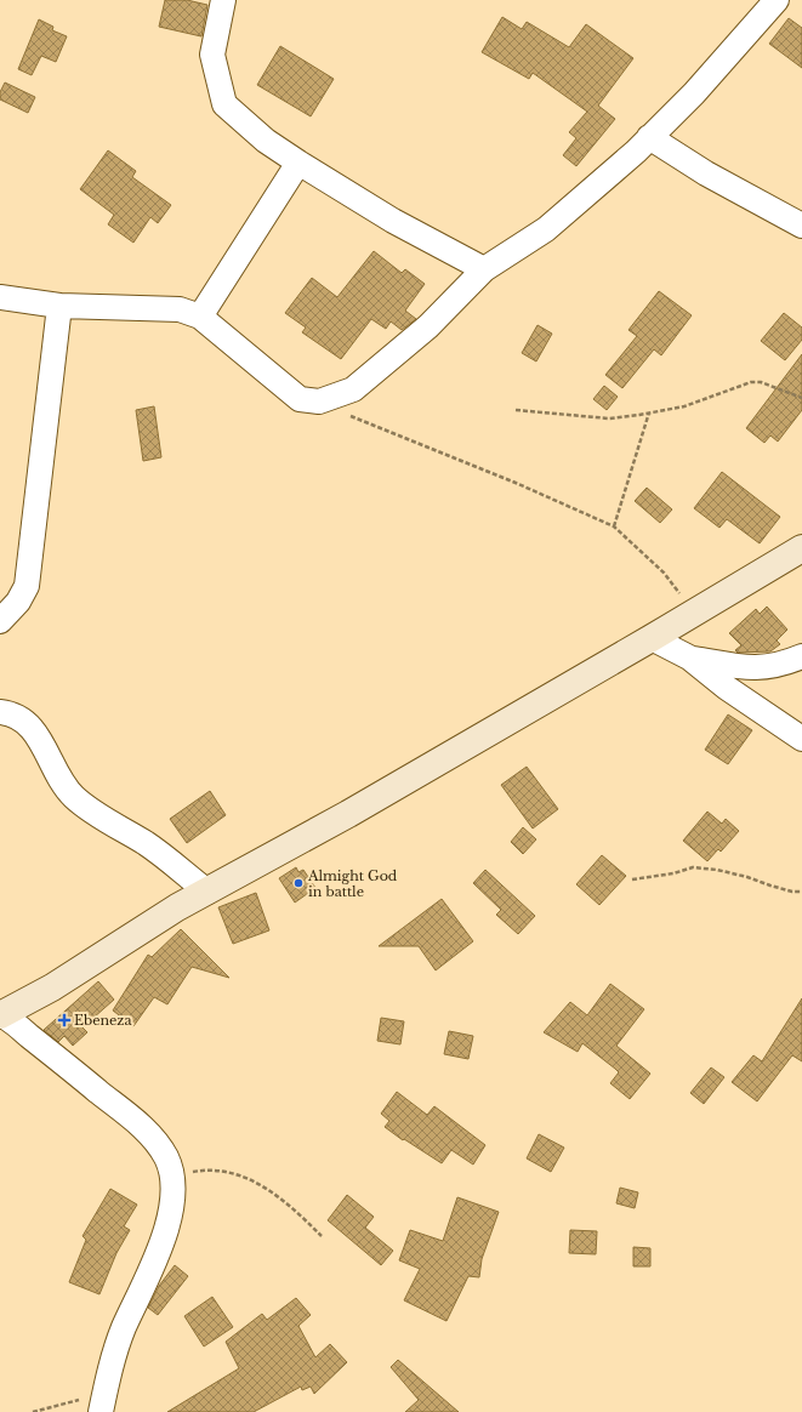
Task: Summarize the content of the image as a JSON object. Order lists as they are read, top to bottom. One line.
{"places":{"other":["Almight God in battle"],"health":["Ebeneza"]}}
